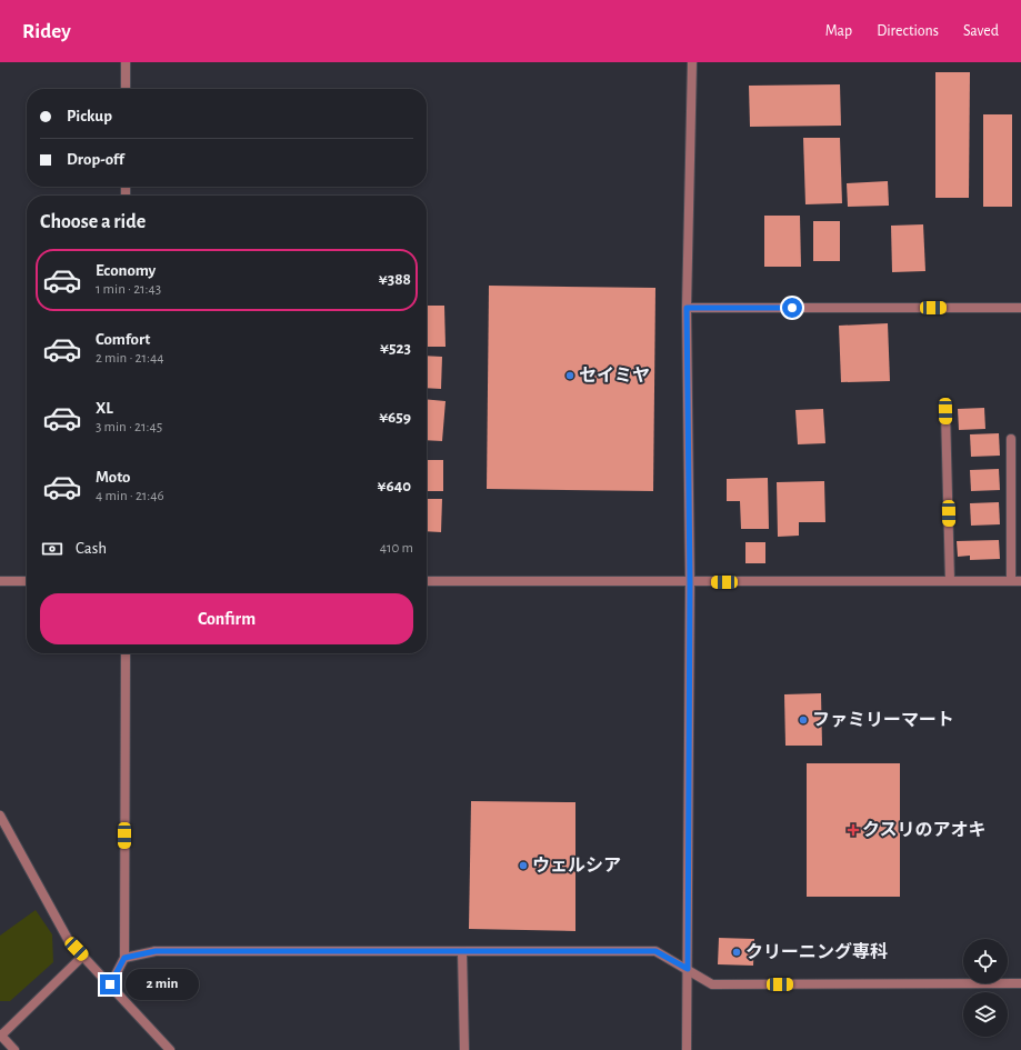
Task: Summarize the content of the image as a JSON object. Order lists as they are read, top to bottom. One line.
{"places":{"other":["セイミヤ","ファミリーマート","ウェルシア","クリーニング専科"],"health":["クスリのアオキ"]},"page":{"header":"Ridey","nav":["Map","Directions","Saved"],"banner":["Pickup","Drop-off"],"heading":"Choose a ride","list":[{"name":"Economy","note":"1 min · 21:43","value":"¥388"},{"name":"Comfort","note":"2 min · 21:44","value":"¥523"},{"name":"XL","note":"3 min · 21:45","value":"¥659"},{"name":"Moto","note":"4 min · 21:46","value":"¥640"}],"pay":["Cash","410 m"],"buttons":"Confirm","bubble":"2 min"}}
